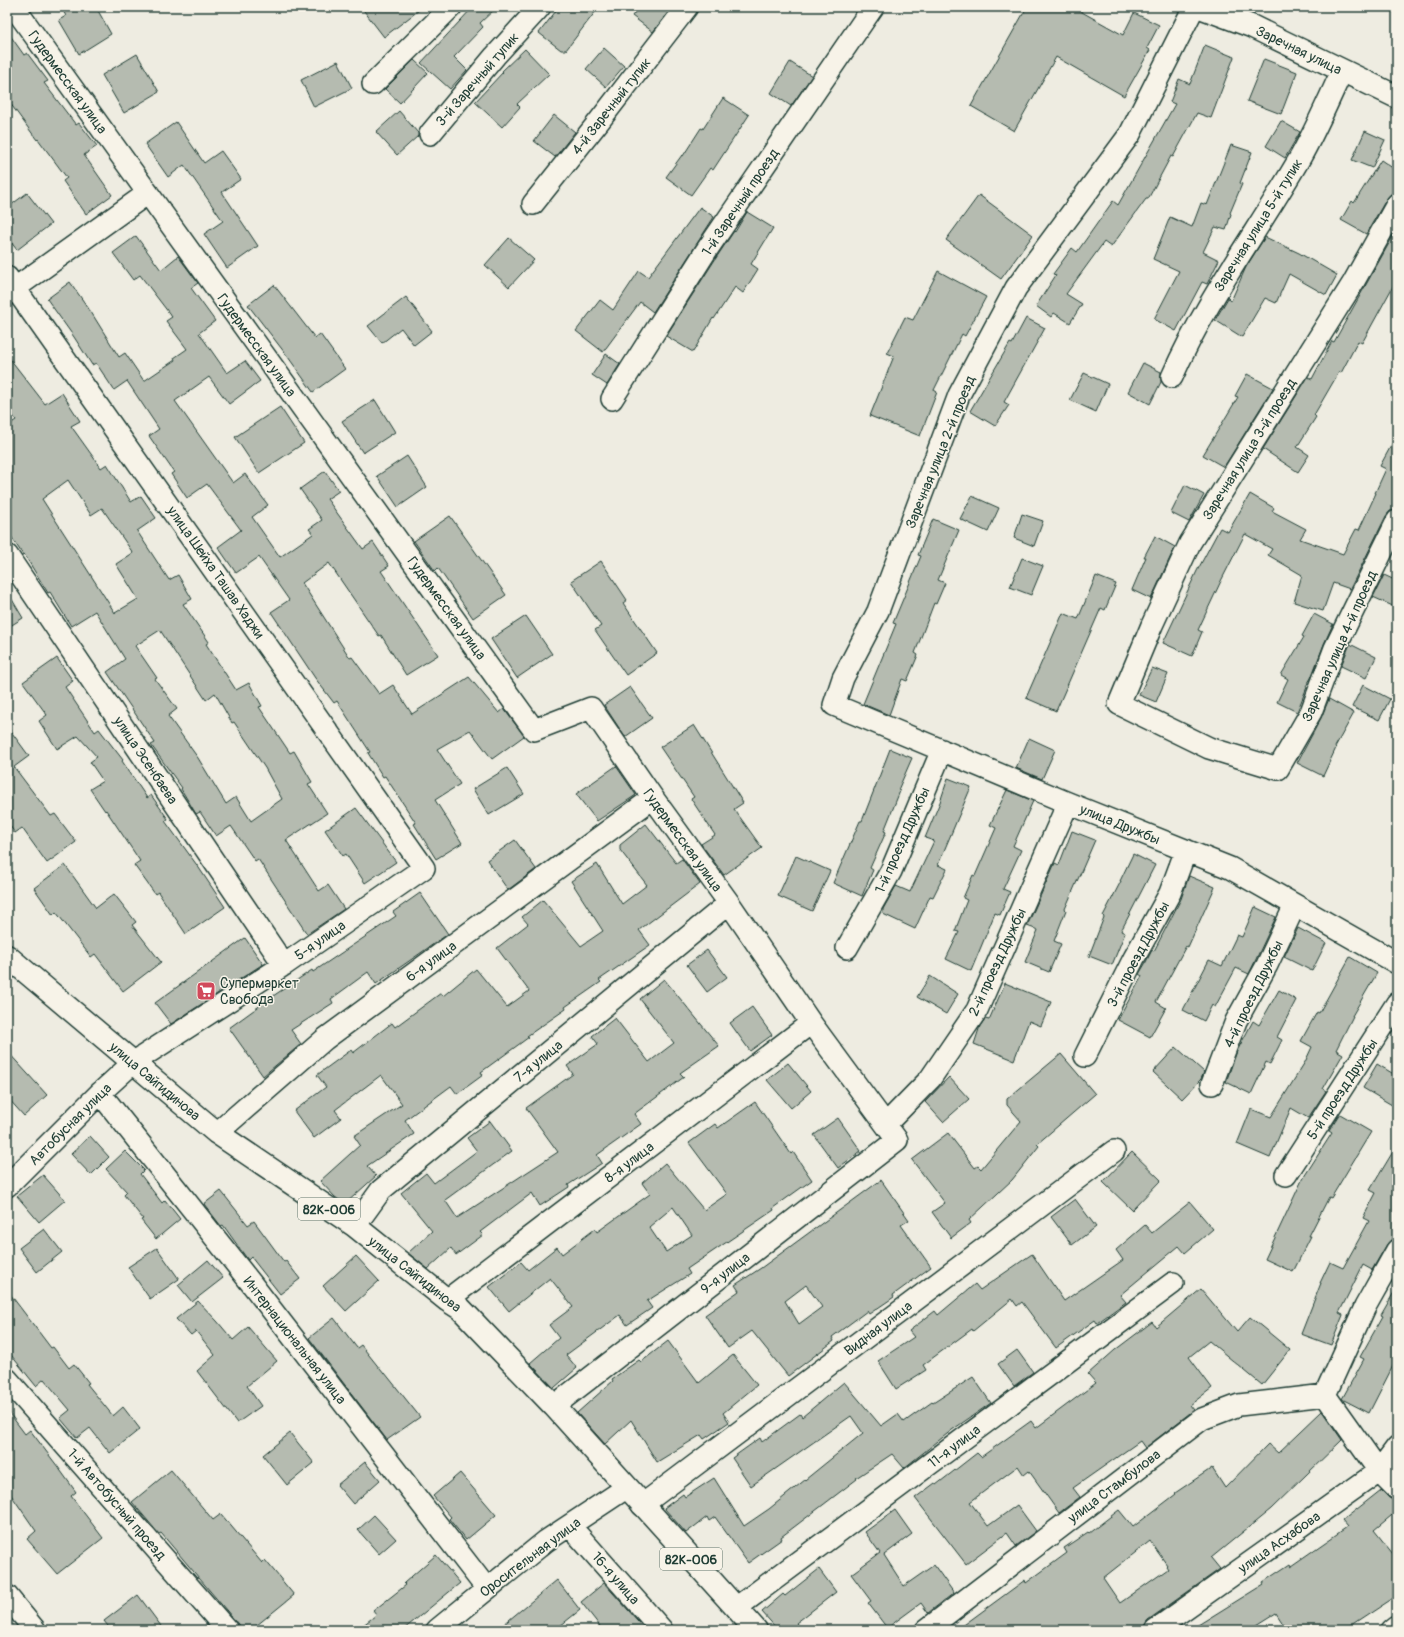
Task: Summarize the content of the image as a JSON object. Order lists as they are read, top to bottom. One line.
{"streets":{"main road":["Заречная улица","улица Сайгидинова","82К-006"],"street":["3-й Заречный тупик","Гудермесская улица","4-й Заречный тупик","1-й Заречный проезд","Заречная улица 5-й тупик","Заречная улица 3-й проезд","Заречная улица 2-й проезд","улица Шейха Ташав Хаджи","Заречная улица 4-й проезд","улица Эсенбаева","улица Дружбы","1-й проезд Дружбы","5-я улица","3-й проезд Дружбы","6-я улица","2-й проезд Дружбы","4-й проезд Дружбы","7-я улица","5-й проезд Дружбы","Автобусная улица","8-я улица","9-я улица","Видная улица","Интернациональная улица","11-я улица","улица Стамбулова","1-й Автобусный проезд","улица Асхабова","Оросительная улица","16-я улица"]},"crossings":[["Заречная улица","Заречная улица 5-й тупик"],["Гудермесская улица","6-я улица"],["Гудермесская улица","2-й проезд Дружбы"],["Гудермесская улица","7-я улица"],["Гудермесская улица","8-я улица"],["Гудермесская улица","9-я улица"],["Заречная улица 3-й проезд","Заречная улица 4-й проезд"],["Заречная улица 2-й проезд","улица Дружбы"],["улица Шейха Ташав Хаджи","5-я улица"],["улица Эсенбаева","5-я улица"],["улица Дружбы","1-й проезд Дружбы"],["улица Дружбы","3-й проезд Дружбы"],["улица Дружбы","2-й проезд Дружбы"],["улица Дружбы","4-й проезд Дружбы"],["5-я улица","улица Сайгидинова"],["5-я улица","Автобусная улица"],["6-я улица","улица Сайгидинова"],["2-й проезд Дружбы","9-я улица"],["7-я улица","улица Сайгидинова"],["улица Сайгидинова","Автобусная улица"],["улица Сайгидинова","8-я улица"],["улица Сайгидинова","9-я улица"],["улица Сайгидинова","Видная улица"],["улица Сайгидинова","11-я улица"],["улица Сайгидинова","Оросительная улица"],["Автобусная улица","Интернациональная улица"],["Интернациональная улица","Оросительная улица"],["Оросительная улица","16-я улица"]],"places":{"supermarket":["Супермаркет Свобода"]}}
